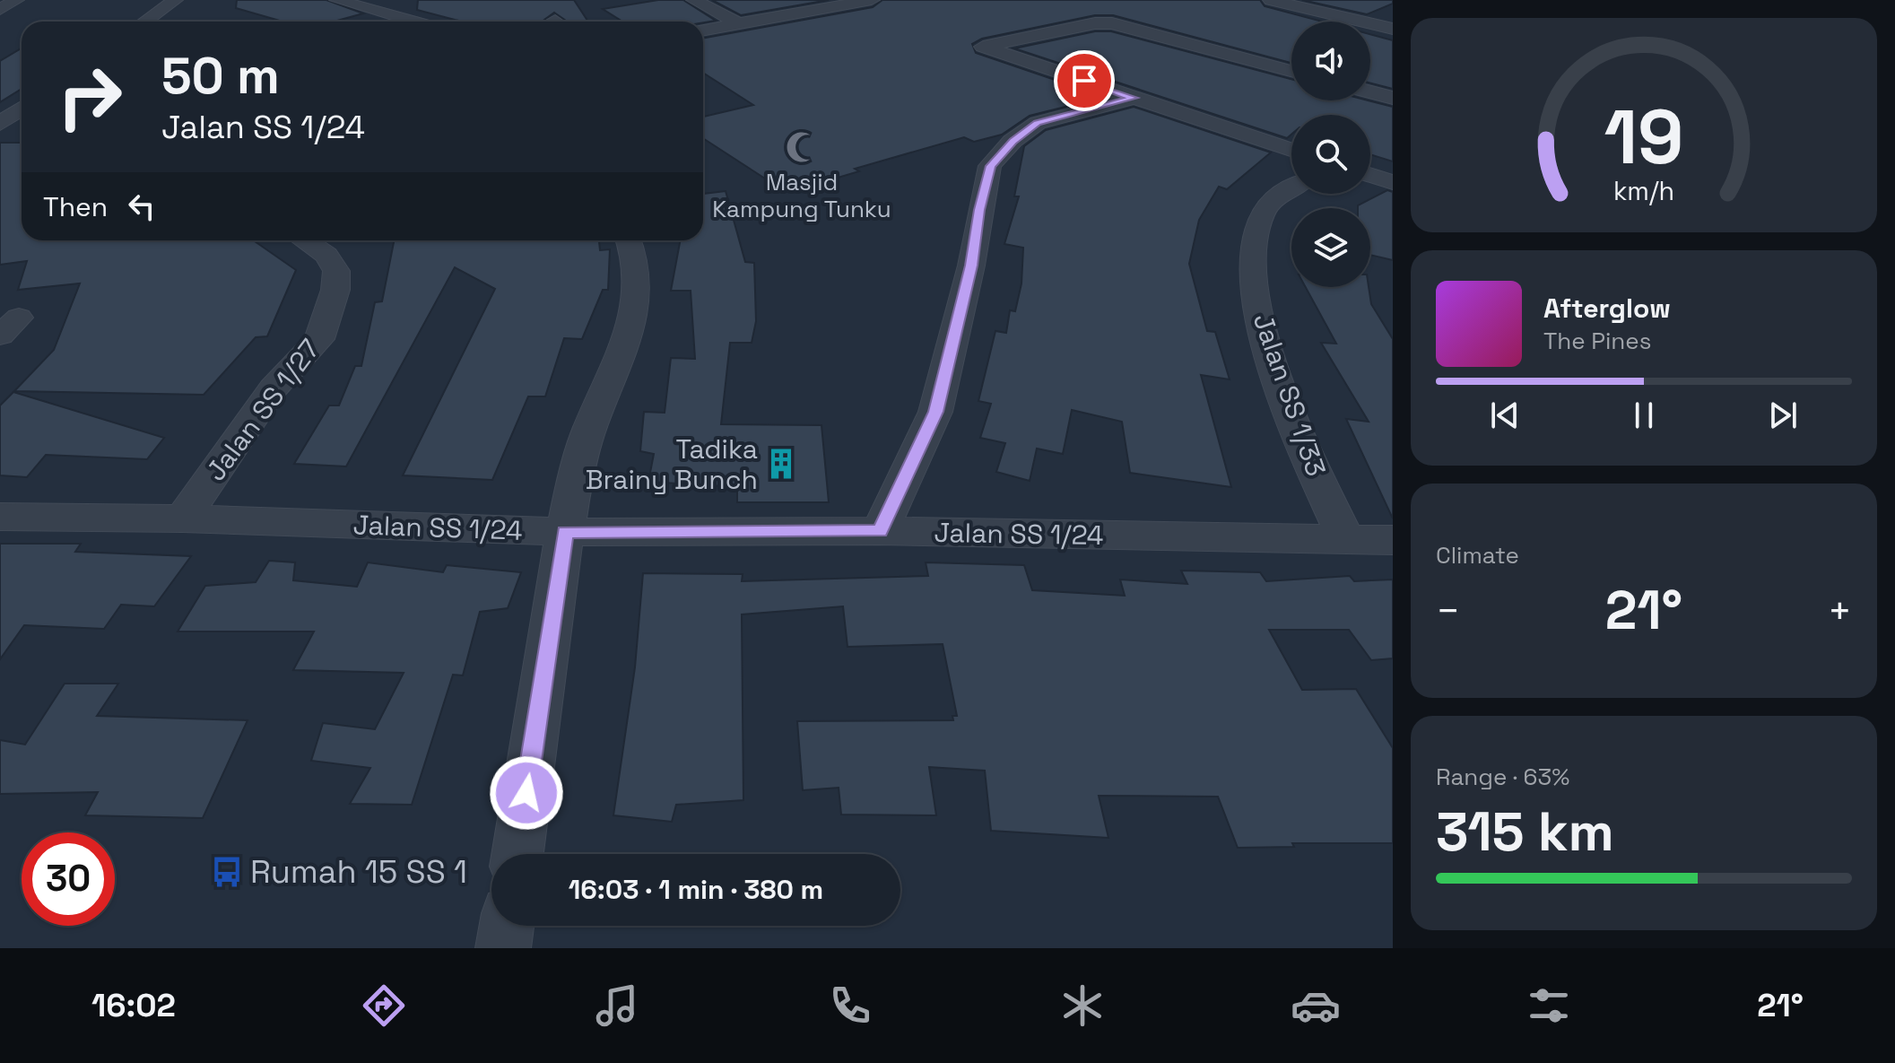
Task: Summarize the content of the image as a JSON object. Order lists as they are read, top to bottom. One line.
{"streets":{"street":["Jalan SS 1/33","Jalan SS 1/27","Jalan SS 1/24"]},"crossings":[["Jalan SS 1/33","Jalan SS 1/24"],["Jalan SS 1/27","Jalan SS 1/24"]],"places":{"mosque":["Masjid Kampung Tunku"],"building":["Tadika Brainy Bunch"],"bus stop":["Rumah 15 SS 1"]},"page":{"turn":["50 m","Jalan SS 1/24"],"then":"Then","song":["Afterglow","The Pines"],"tile":["Climate",["Range · 63%","315 km"]],"heat":["−","21°","+"],"limit":"30","trip":"16:03 · 1 min · 380 m","tabs":["16:02","21°"],"gauge":["19","km/h"]}}
